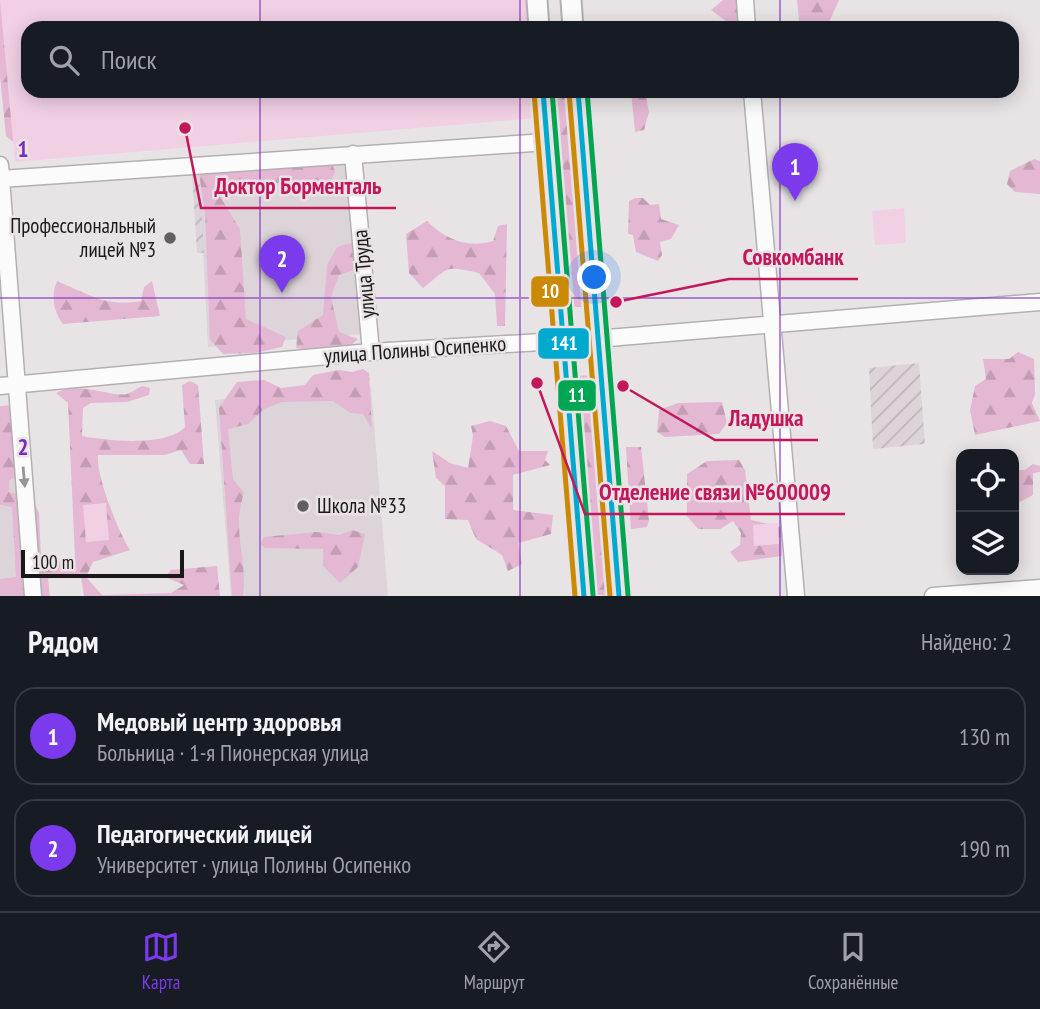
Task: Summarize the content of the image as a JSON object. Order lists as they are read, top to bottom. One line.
{"streets":{"street":["улица Труда","улица Полины Осипенко"]},"crossings":[["улица Труда","улица Полины Осипенко"]],"places":["Доктор Борменталь","Профессиональный лицей №3","Совкомбанк","Отделение связи №600009","Ладушка","Школа №33"],"lines":["transit line 141","transit line 10","transit line 11"],"scale_bar":"100 m","page":{"search":"Поиск","pins":["1","2"],"scale":"100 m","heading":["Рядом","Найдено: 2"],"list":[{"mark":"1","name":"Медовый центр здоровья","note":"Больница · 1-я Пионерская улица","value":"130 m"},{"mark":"2","name":"Педагогический лицей","note":"Университет · улица Полины Осипенко","value":"190 m"}],"nav":["Карта","Маршрут","Сохранённые"]},"grid":{"rows":["1","2"]}}
